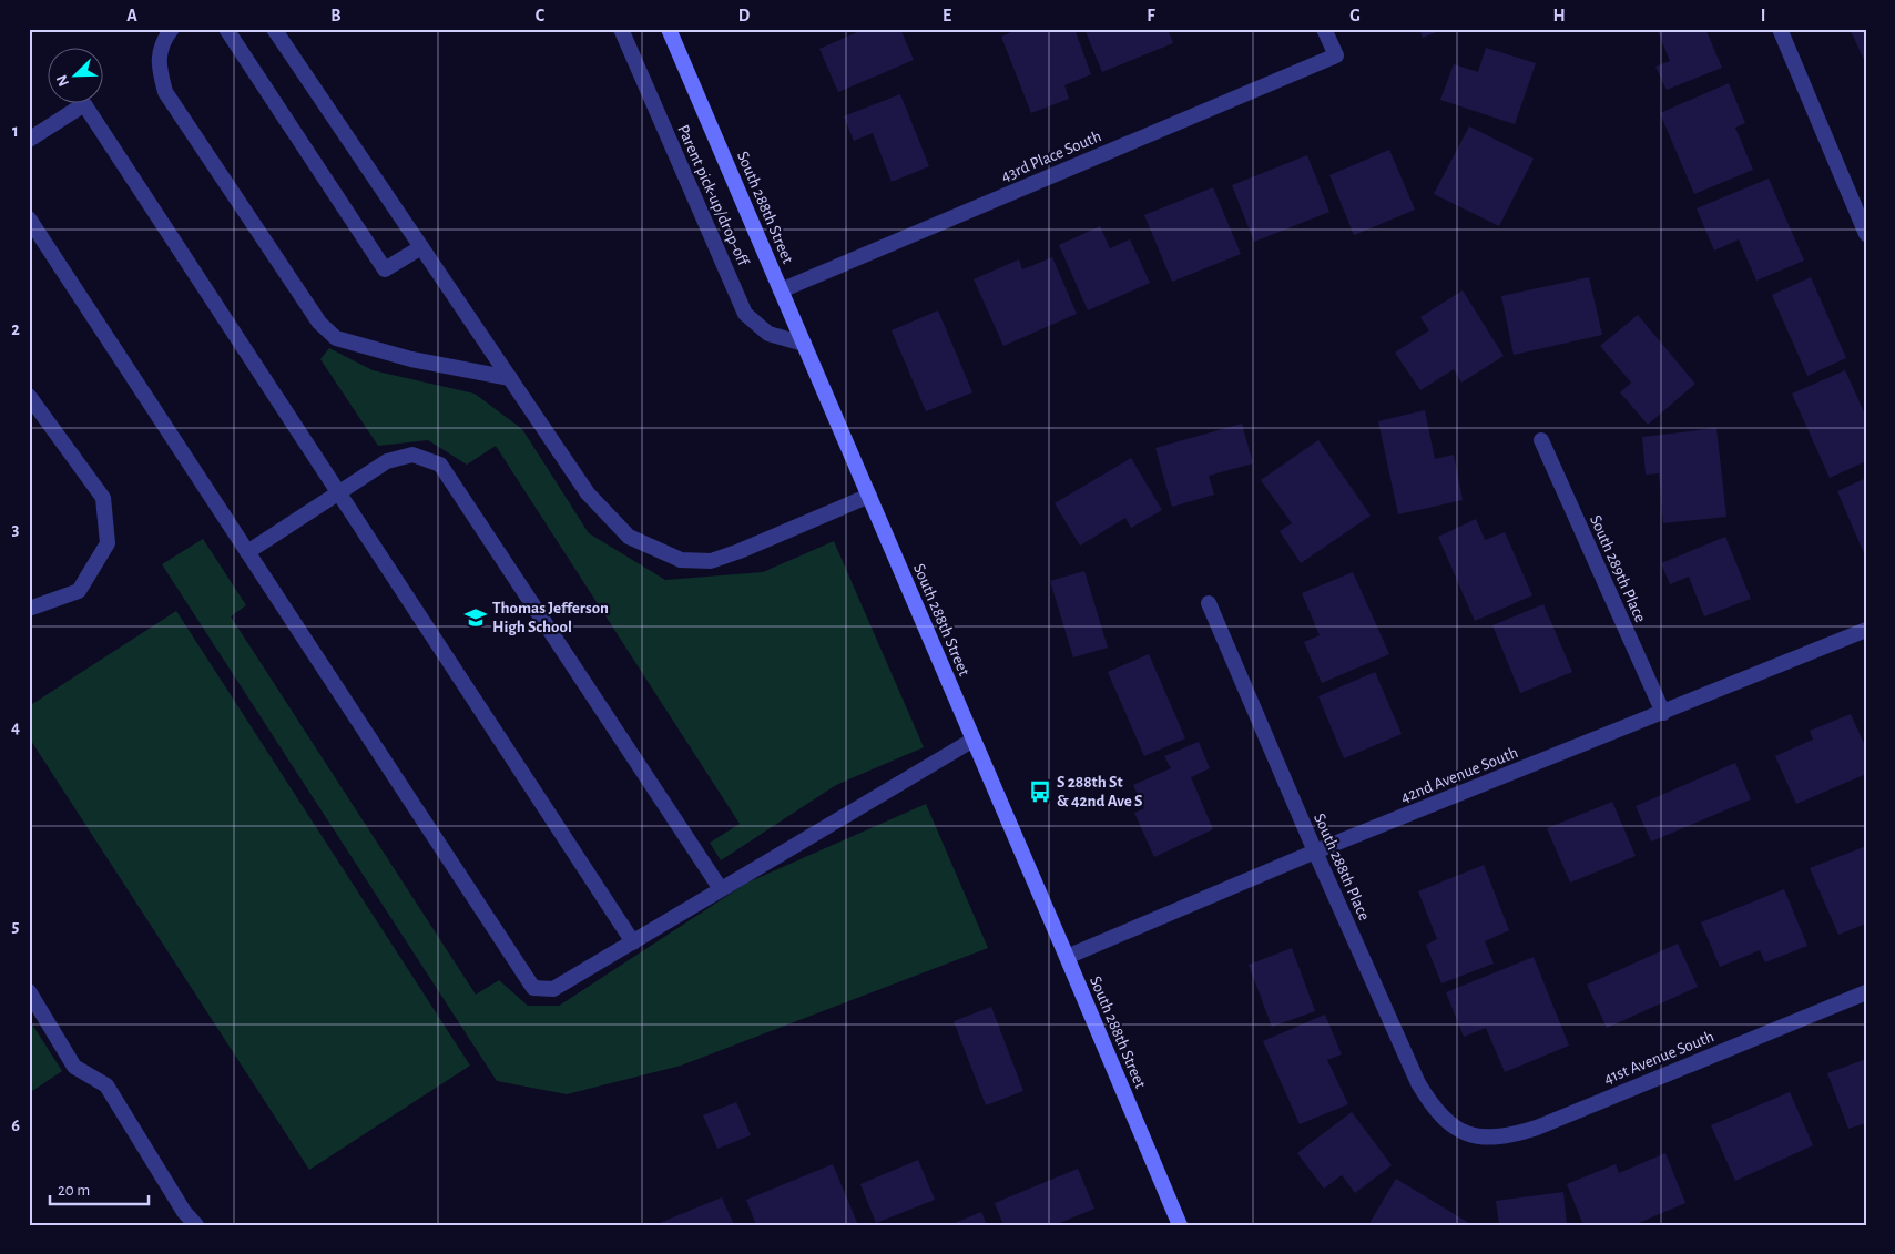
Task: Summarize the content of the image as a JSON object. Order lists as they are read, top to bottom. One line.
{"streets":{"main road":["South 288th Street"],"street":["43rd Place South","Parent pick-up/drop-off","South 289th Place","42nd Avenue South","South 288th Place","41st Avenue South"]},"crossings":[["43rd Place South","South 288th Street"],["Parent pick-up/drop-off","South 288th Street"],["South 288th Street","42nd Avenue South"],["South 289th Place","42nd Avenue South"],["42nd Avenue South","South 288th Place"],["South 288th Place","41st Avenue South"]],"places":{"school or university":["Thomas Jefferson High School"],"bus stop":["S 288th St & 42nd Ave S"]},"scale_bar":"20 m","north":"bottom left","grid":{"columns":["A","B","C","D","E","F","G","H","I"],"rows":["1","2","3","4","5","6"]}}
